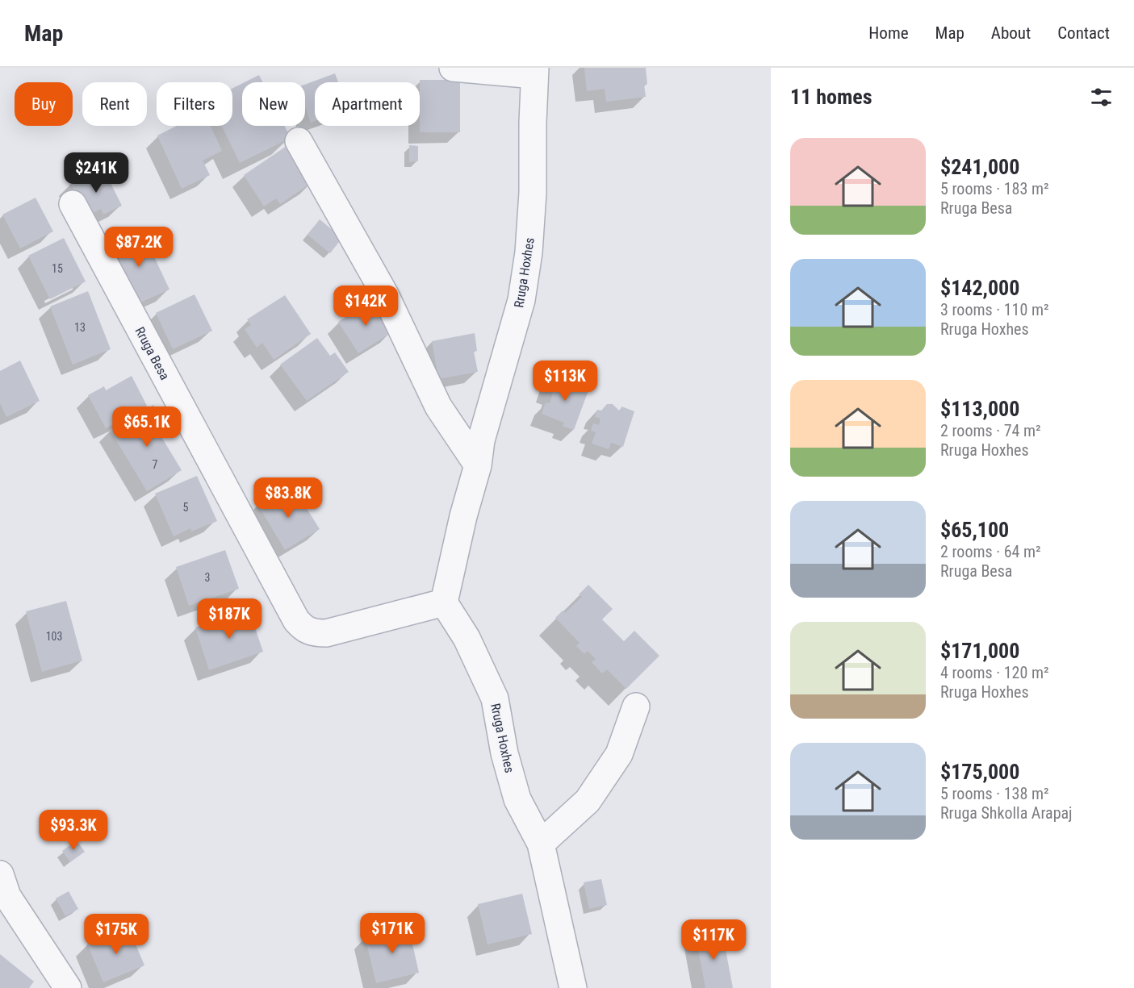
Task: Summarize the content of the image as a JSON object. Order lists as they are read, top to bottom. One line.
{"streets":{"street":["Rruga Hoxhes","Rruga Besa"]},"crossings":[["Rruga Hoxhes","Rruga Besa"]],"house_numbers":["15","13","7","5","3","103"],"page":{"header":"Map","nav":["Home","Map","About","Contact"],"heading":"11 homes","chip":["Buy","Rent","Filters","New","Apartment"],"list":[{"name":"$241,000","note":"5 rooms · 183 m² · Rruga Besa"},{"name":"$142,000","note":"3 rooms · 110 m² · Rruga Hoxhes"},{"name":"$113,000","note":"2 rooms · 74 m² · Rruga Hoxhes"},{"name":"$65,100","note":"2 rooms · 64 m² · Rruga Besa"},{"name":"$171,000","note":"4 rooms · 120 m² · Rruga Hoxhes"},{"name":"$175,000","note":"5 rooms · 138 m² · Rruga Shkolla Arapaj"}],"price":["$241K","$87.2K","$142K","$113K","$65.1K","$83.8K","$187K","$93.3K","$171K","$175K","$117K"]}}
